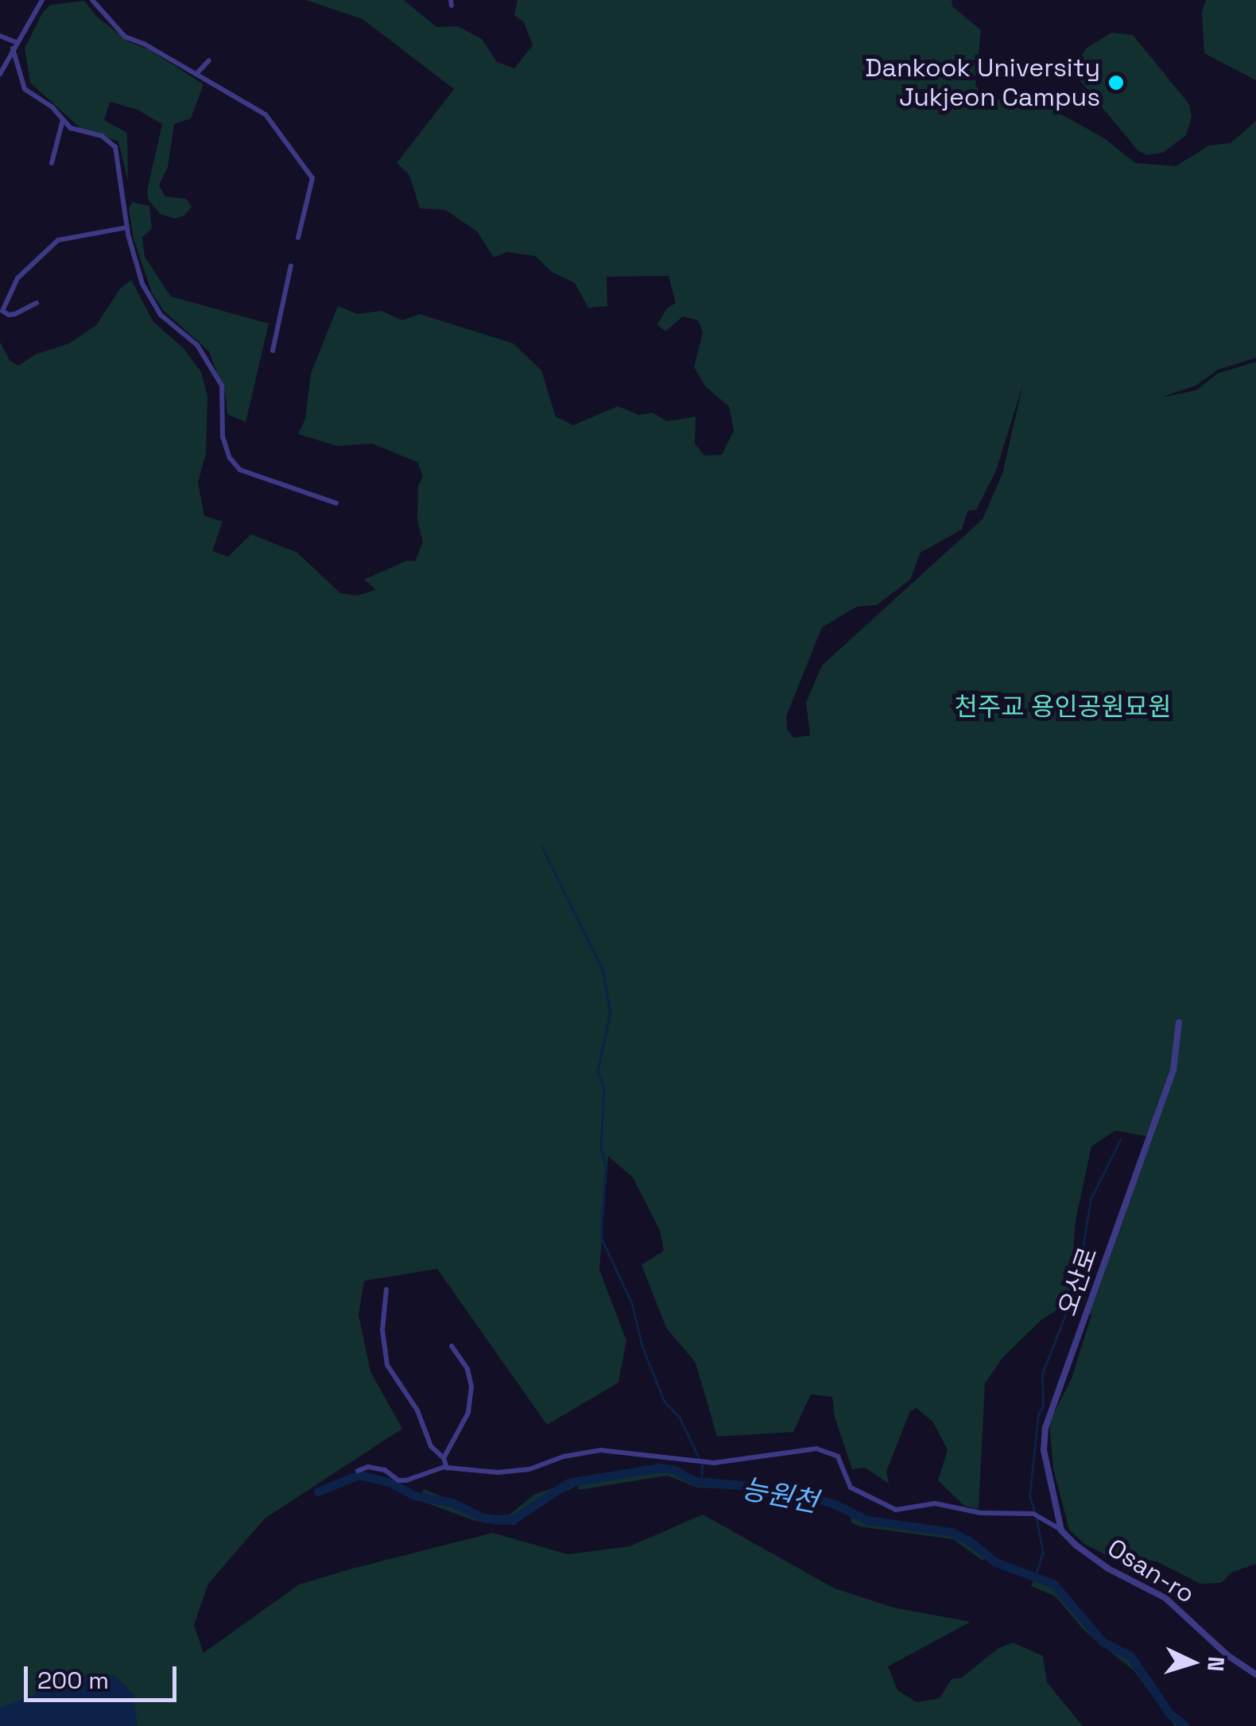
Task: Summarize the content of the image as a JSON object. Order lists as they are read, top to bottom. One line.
{"streets":{"street":["오산로","Osan-ro"]},"crossings":[["오산로","Osan-ro"]],"water":["능원천"],"parks":["천주교 용인공원묘원"],"places":["Dankook University Jukjeon Campus"],"scale_bar":"200 m","north":"right"}
